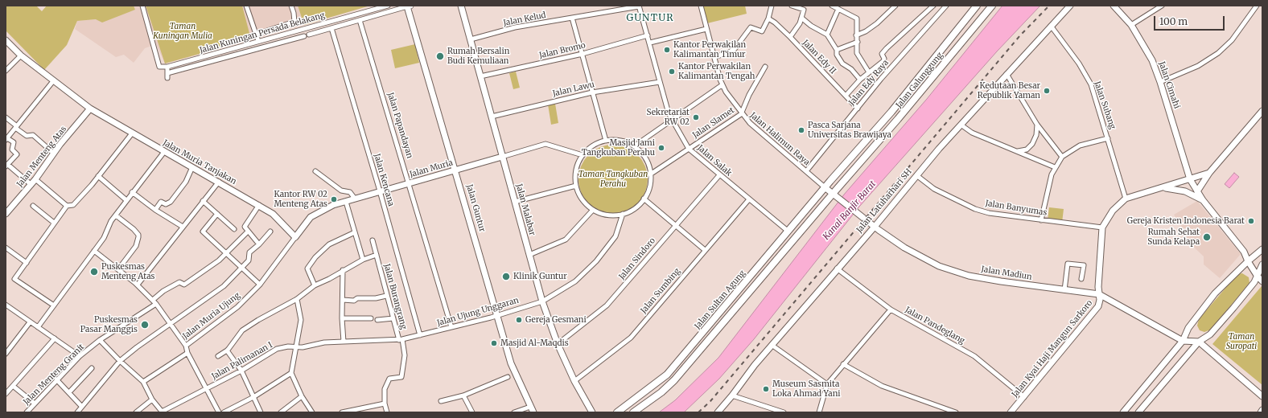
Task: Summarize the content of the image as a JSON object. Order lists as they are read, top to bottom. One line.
{"streets":{"main road":["Jalan Galunggung","Jalan Sultan Agung"],"street":["Jalan Kelud","Jalan Kuningan Persada Belakang","Jalan Bromo","Jalan Edy II","Jalan Edy Raya","Jalan Cimahi","Jalan Lawu","Jalan Subang","Jalan Slamet","Jalan Papandayan","Jalan Halimun Raya","Jalan Menteng Atas","Jalan Salak","Jalan Muria Tanjakan","Jalan Muria","Jalan Kencana","Jalan Latuharhari SH","Jalan Guntur","Jalan Banyumas","Jalan Malabar","Jalan Sindoro","Jalan Madiun","Jalan Sumbing","Jalan Burangrang","Jalan Ujung Unggaran","Jalan Muria Ujung","Jalan Pandeglang","Jalan Kyai Haji Mangun Sarkoro","Jalan Palimanan I","Jalan Menteng Granit"]},"crossings":[["Jalan Kelud","Jalan Salak"],["Jalan Kelud","Jalan Malabar"],["Jalan Bromo","Jalan Salak"],["Jalan Bromo","Jalan Malabar"],["Jalan Edy II","Jalan Edy Raya"],["Jalan Galunggung","Jalan Halimun Raya"],["Jalan Galunggung","Jalan Madiun"],["Jalan Galunggung","Jalan Sultan Agung"],["Jalan Edy Raya","Jalan Halimun Raya"],["Jalan Lawu","Jalan Salak"],["Jalan Lawu","Jalan Malabar"],["Jalan Subang","Jalan Latuharhari SH"],["Jalan Slamet","Jalan Halimun Raya"],["Jalan Slamet","Jalan Salak"],["Jalan Slamet","Jalan Muria"],["Jalan Slamet","Jalan Ujung Unggaran"],["Jalan Papandayan","Jalan Muria"],["Jalan Papandayan","Jalan Ujung Unggaran"],["Jalan Halimun Raya","Jalan Madiun"],["Jalan Halimun Raya","Jalan Sultan Agung"],["Jalan Menteng Atas","Jalan Muria Tanjakan"],["Jalan Salak","Jalan Sindoro"],["Jalan Salak","Jalan Sumbing"],["Jalan Salak","Jalan Sultan Agung"],["Jalan Muria Tanjakan","Jalan Muria"],["Jalan Muria Tanjakan","Jalan Muria Ujung"],["Jalan Muria","Jalan Kencana"],["Jalan Muria","Jalan Guntur"],["Jalan Muria","Jalan Malabar"],["Jalan Muria","Jalan Ujung Unggaran"],["Jalan Muria","Jalan Muria Ujung"],["Jalan Kencana","Jalan Ujung Unggaran"],["Jalan Latuharhari SH","Jalan Banyumas"],["Jalan Latuharhari SH","Jalan Madiun"],["Jalan Latuharhari SH","Jalan Pandeglang"],["Jalan Guntur","Jalan Ujung Unggaran"],["Jalan Banyumas","Jalan Kyai Haji Mangun Sarkoro"],["Jalan Malabar","Jalan Sindoro"],["Jalan Malabar","Jalan Sumbing"],["Jalan Malabar","Jalan Ujung Unggaran"],["Jalan Madiun","Jalan Sultan Agung"],["Jalan Madiun","Jalan Kyai Haji Mangun Sarkoro"],["Jalan Burangrang","Jalan Ujung Unggaran"],["Jalan Ujung Unggaran","Jalan Palimanan I"],["Jalan Pandeglang","Jalan Kyai Haji Mangun Sarkoro"]],"districts":["GUNTUR"],"water":["Kanal Banjir Barat"],"parks":["Taman Kuningan Mulia","Taman Tangkuban Perahu","Taman Suropati"],"places":["Kantor Perwakilan Kalimantan Timur","Rumah Bersalin Budi Kemuliaan","Kantor Perwakilan Kalimantan Tengah","Kedutaan Besar Republik Yaman","Sekretariat RW 02","Pasca Sarjana Universitas Brawijaya","Masjid Jami Tangkuban Perahu","Kantor RW 02 Menteng Atas","Gereja Kristen Indonesia Barat","Rumah Sehat Sunda Kelapa","Puskesmas Menteng Atas","Klinik Guntur","Gereja Gesmani","Puskesmas Pasar Manggis","Masjid Al-Maqdis","Museum Sasmita Loka Ahmad Yani"],"scale_bar":"100 m"}
